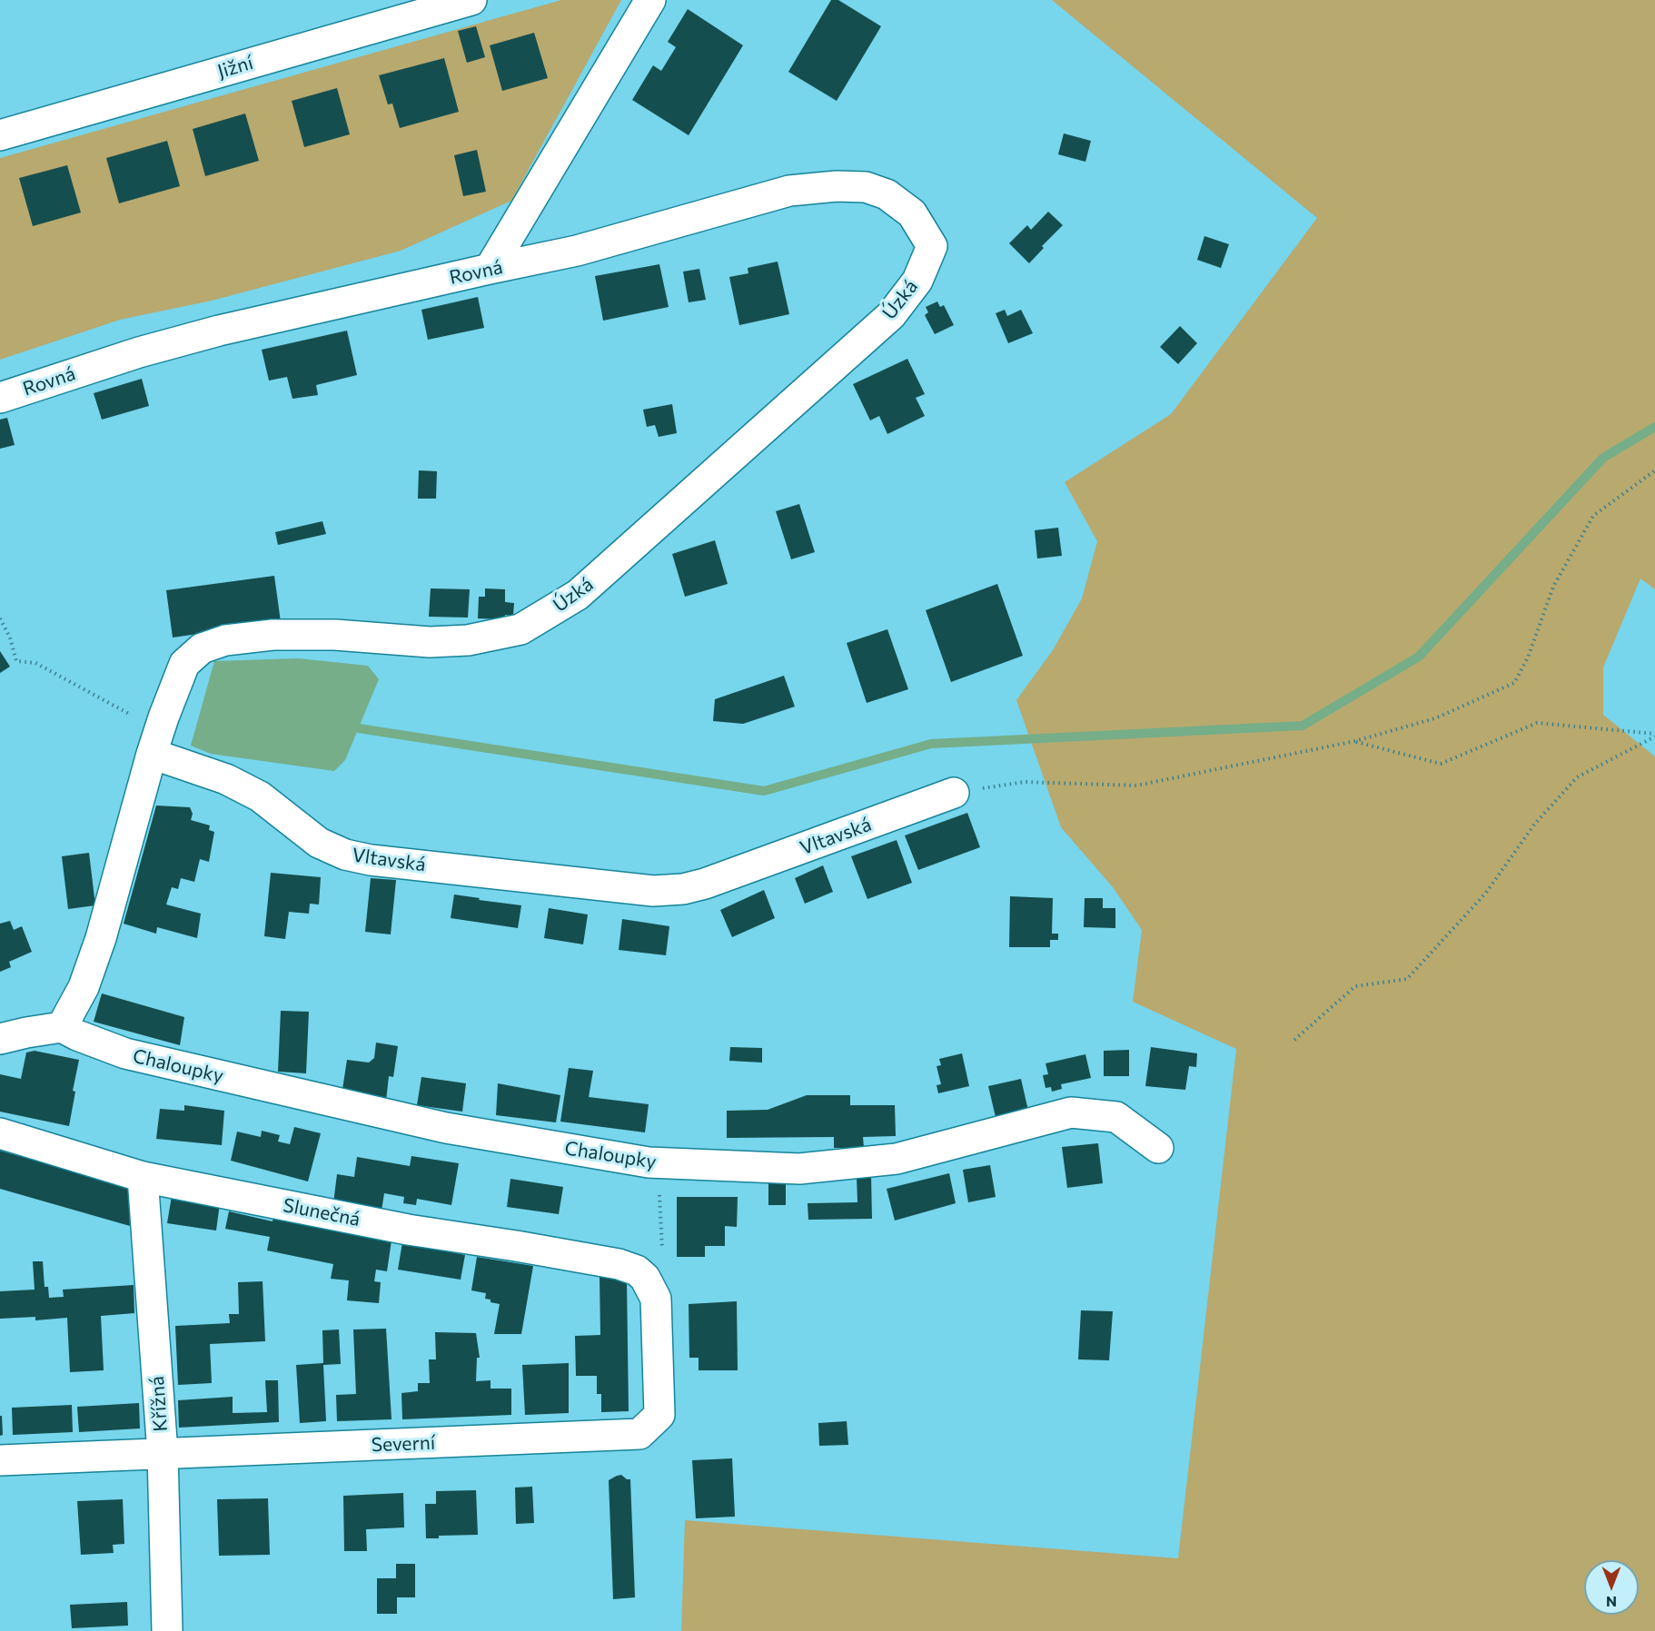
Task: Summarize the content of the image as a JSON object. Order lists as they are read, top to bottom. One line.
{"streets":{"street":["Jižní","Rovná","Úzká","Vltavská","Chaloupky","Slunečná","Křížná","Severní"]},"crossings":[["Rovná","Úzká"],["Úzká","Vltavská"],["Slunečná","Křížná"],["Slunečná","Severní"],["Křížná","Severní"]],"north":"bottom"}
